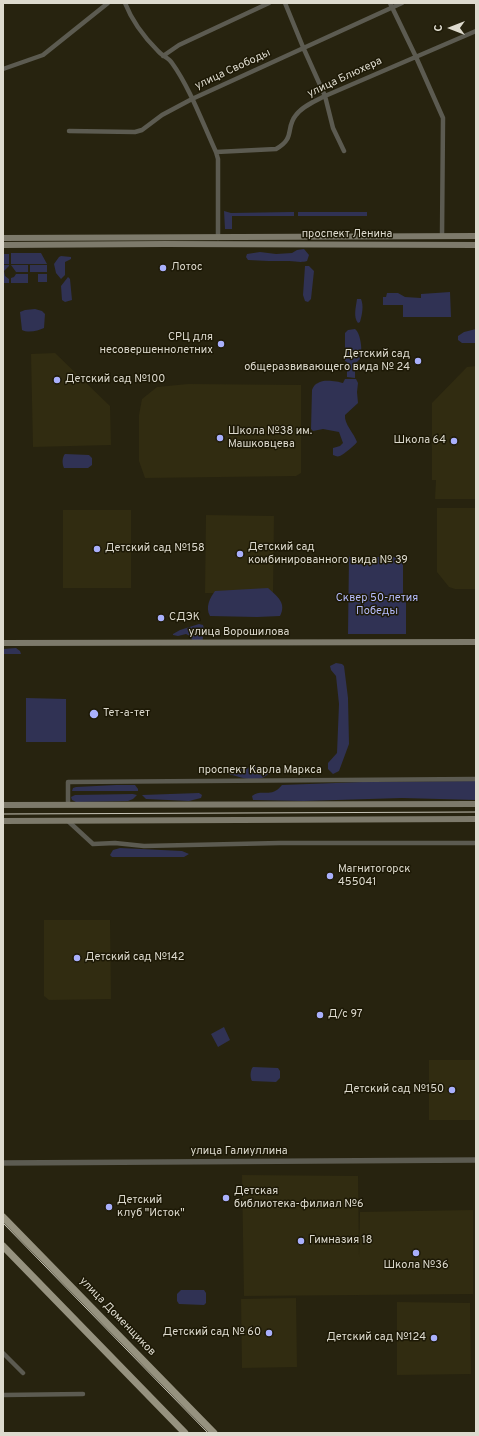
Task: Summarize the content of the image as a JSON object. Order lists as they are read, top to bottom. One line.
{"streets":{"main road":["проспект Ленина","улица Ворошилова","улица Доменщиков"],"street":["улица Свободы","улица Блюхера","проспект Карла Маркса","улица Галиуллина"]},"parks":["Сквер 50-летия Победы"],"places":["Лотос","СРЦ для несовершеннолетних","Детский сад общеразвивающего вида № 24","Детский сад №100","Школа №38 им. Машковцева","Школа 64","Детский сад №158","Детский сад комбинированного вида № 39","СДЭК","Тет-а-тет","Магнитогорск 455041","Детский сад №142","Д/с 97","Детский сад №150","Детская библиотека-филиал №6","Детский клуб \"Исток\"","Гимназия 18","Школа №36","Детский сад № 60","Детский сад №124"],"north":"left"}
